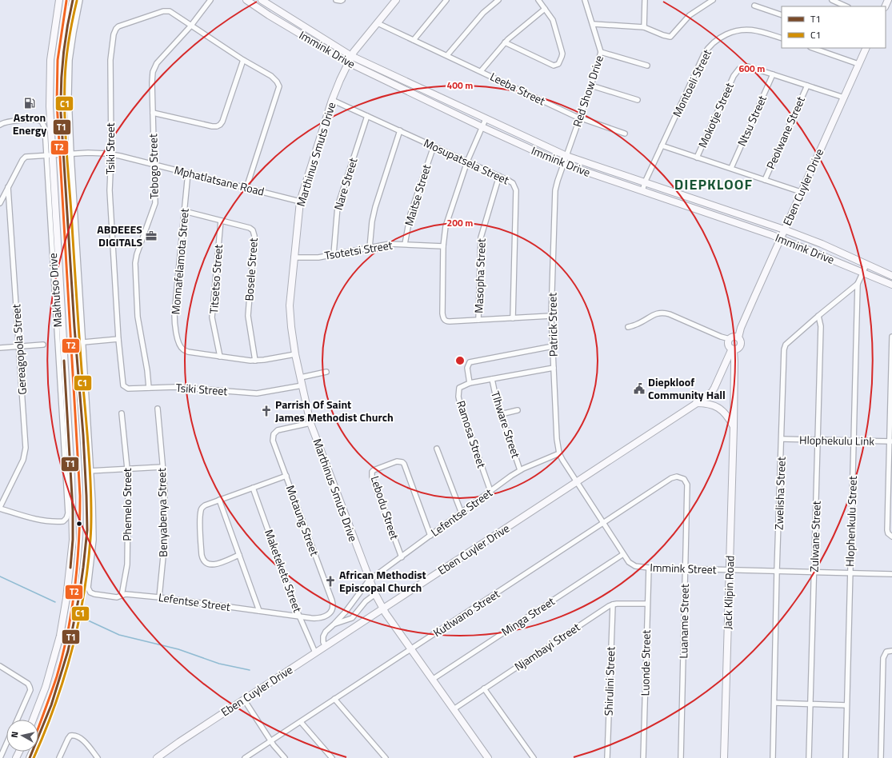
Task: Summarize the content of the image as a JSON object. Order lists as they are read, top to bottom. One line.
{"streets":{"main road":["Immink Drive","Marthinus Smuts Drive","Eben Cuyler Drive","Jack Klipin Road"],"street":["Montoeli Street","Leeba Street","Red Show Drive","Mokotje Street","Ntsu Street","Peolwane Street","Tsiki Street","Mosupatsela Street","Tebogo Street","Mphatlatsane Road","Nare Street","Maitse Street","Tsotetsi Street","Monnafelamota Street","Bosele Street","Masopha Street","Titsetso Street","Makhutso Drive","Patrick Street","Gereagopola Street","Tlhware Street","Ramosa Street","Hlophekulu Link","Zwelisha Street","Phemelo Street","Lebodu Street","Benyabenya Street","Lefentse Street","Motaung Street","Hlophenkulu Street","Zulwane Street","Immink Street","Maketekete Street","Kutlwano Street","Minga Street","Luaname Street","Njambayi Street","Luonde Street","Shirulini Street"]},"crossings":[["Immink Drive","Montoeli Street"],["Immink Drive","Red Show Drive"],["Immink Drive","Marthinus Smuts Drive"],["Immink Drive","Eben Cuyler Drive"],["Immink Drive","Patrick Street"],["Immink Drive","Zwelisha Street"],["Leeba Street","Red Show Drive"],["Leeba Street","Marthinus Smuts Drive"],["Red Show Drive","Patrick Street"],["Mokotje Street","Ntsu Street"],["Mokotje Street","Peolwane Street"],["Mokotje Street","Eben Cuyler Drive"],["Tsiki Street","Marthinus Smuts Drive"],["Tsiki Street","Tebogo Street"],["Tsiki Street","Mphatlatsane Road"],["Marthinus Smuts Drive","Mosupatsela Street"],["Marthinus Smuts Drive","Mphatlatsane Road"],["Marthinus Smuts Drive","Eben Cuyler Drive"],["Marthinus Smuts Drive","Tsotetsi Street"],["Marthinus Smuts Drive","Monnafelamota Street"],["Marthinus Smuts Drive","Lefentse Street"],["Marthinus Smuts Drive","Motaung Street"],["Marthinus Smuts Drive","Kutlwano Street"],["Marthinus Smuts Drive","Minga Street"],["Marthinus Smuts Drive","Njambayi Street"],["Mosupatsela Street","Nare Street"],["Mosupatsela Street","Maitse Street"],["Mosupatsela Street","Masopha Street"],["Tebogo Street","Mphatlatsane Road"],["Mphatlatsane Road","Monnafelamota Street"],["Mphatlatsane Road","Makhutso Drive"],["Mphatlatsane Road","Gereagopola Street"],["Nare Street","Tsotetsi Street"],["Eben Cuyler Drive","Patrick Street"],["Eben Cuyler Drive","Lefentse Street"],["Eben Cuyler Drive","Immink Street"],["Eben Cuyler Drive","Maketekete Street"],["Maitse Street","Tsotetsi Street"],["Monnafelamota Street","Bosele Street"],["Monnafelamota Street","Titsetso Street"],["Bosele Street","Titsetso Street"],["Makhutso Drive","Gereagopola Street"],["Patrick Street","Lefentse Street"],["Patrick Street","Immink Street"],["Tlhware Street","Lefentse Street"],["Ramosa Street","Lefentse Street"],["Hlophekulu Link","Zwelisha Street"],["Hlophekulu Link","Hlophenkulu Street"],["Hlophekulu Link","Zulwane Street"],["Zwelisha Street","Hlophenkulu Street"],["Zwelisha Street","Zulwane Street"],["Zwelisha Street","Immink Street"],["Phemelo Street","Lefentse Street"],["Lebodu Street","Lefentse Street"],["Benyabenya Street","Lefentse Street"],["Lefentse Street","Motaung Street"],["Lefentse Street","Maketekete Street"],["Motaung Street","Maketekete Street"],["Hlophenkulu Street","Immink Street"],["Zulwane Street","Immink Street"],["Immink Street","Jack Klipin Road"],["Immink Street","Kutlwano Street"],["Immink Street","Minga Street"],["Immink Street","Luaname Street"],["Immink Street","Luonde Street"],["Kutlwano Street","Luaname Street"],["Njambayi Street","Shirulini Street"]],"districts":["DIEPKLOOF"],"places":{"fuel station":["Astron Energy"],"office":["ABDEEES DIGITALS"],"public building":["Diepkloof Community Hall"],"church":["Parrish Of Saint James Methodist Church","African Methodist Episcopal Church"]},"lines":["transit line T1","transit line C1","transit line T2"],"legend":["T1","C1"],"north":"left","rings":["600 m","400 m","200 m"]}
